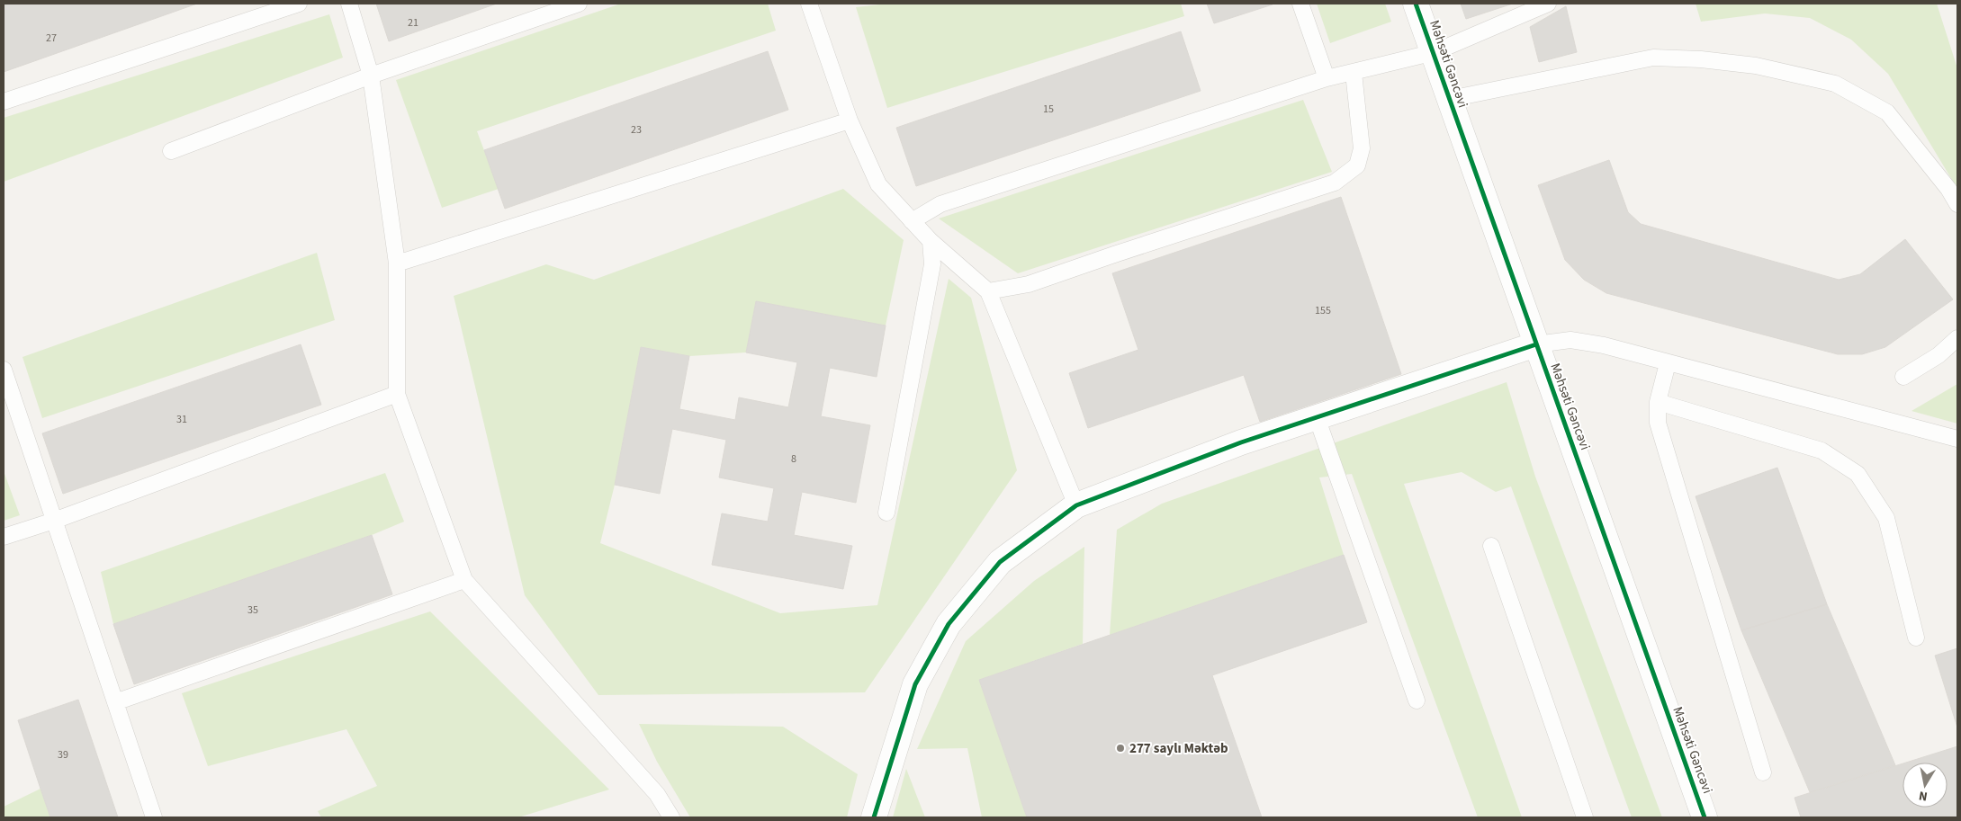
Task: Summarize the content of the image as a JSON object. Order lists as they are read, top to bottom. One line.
{"streets":{"street":["Məhsəti Gəncəvi"]},"places":["277 saylı Məktəb"],"house_numbers":["21","27","15","23","155","31","8","35","39"],"north":"bottom"}
